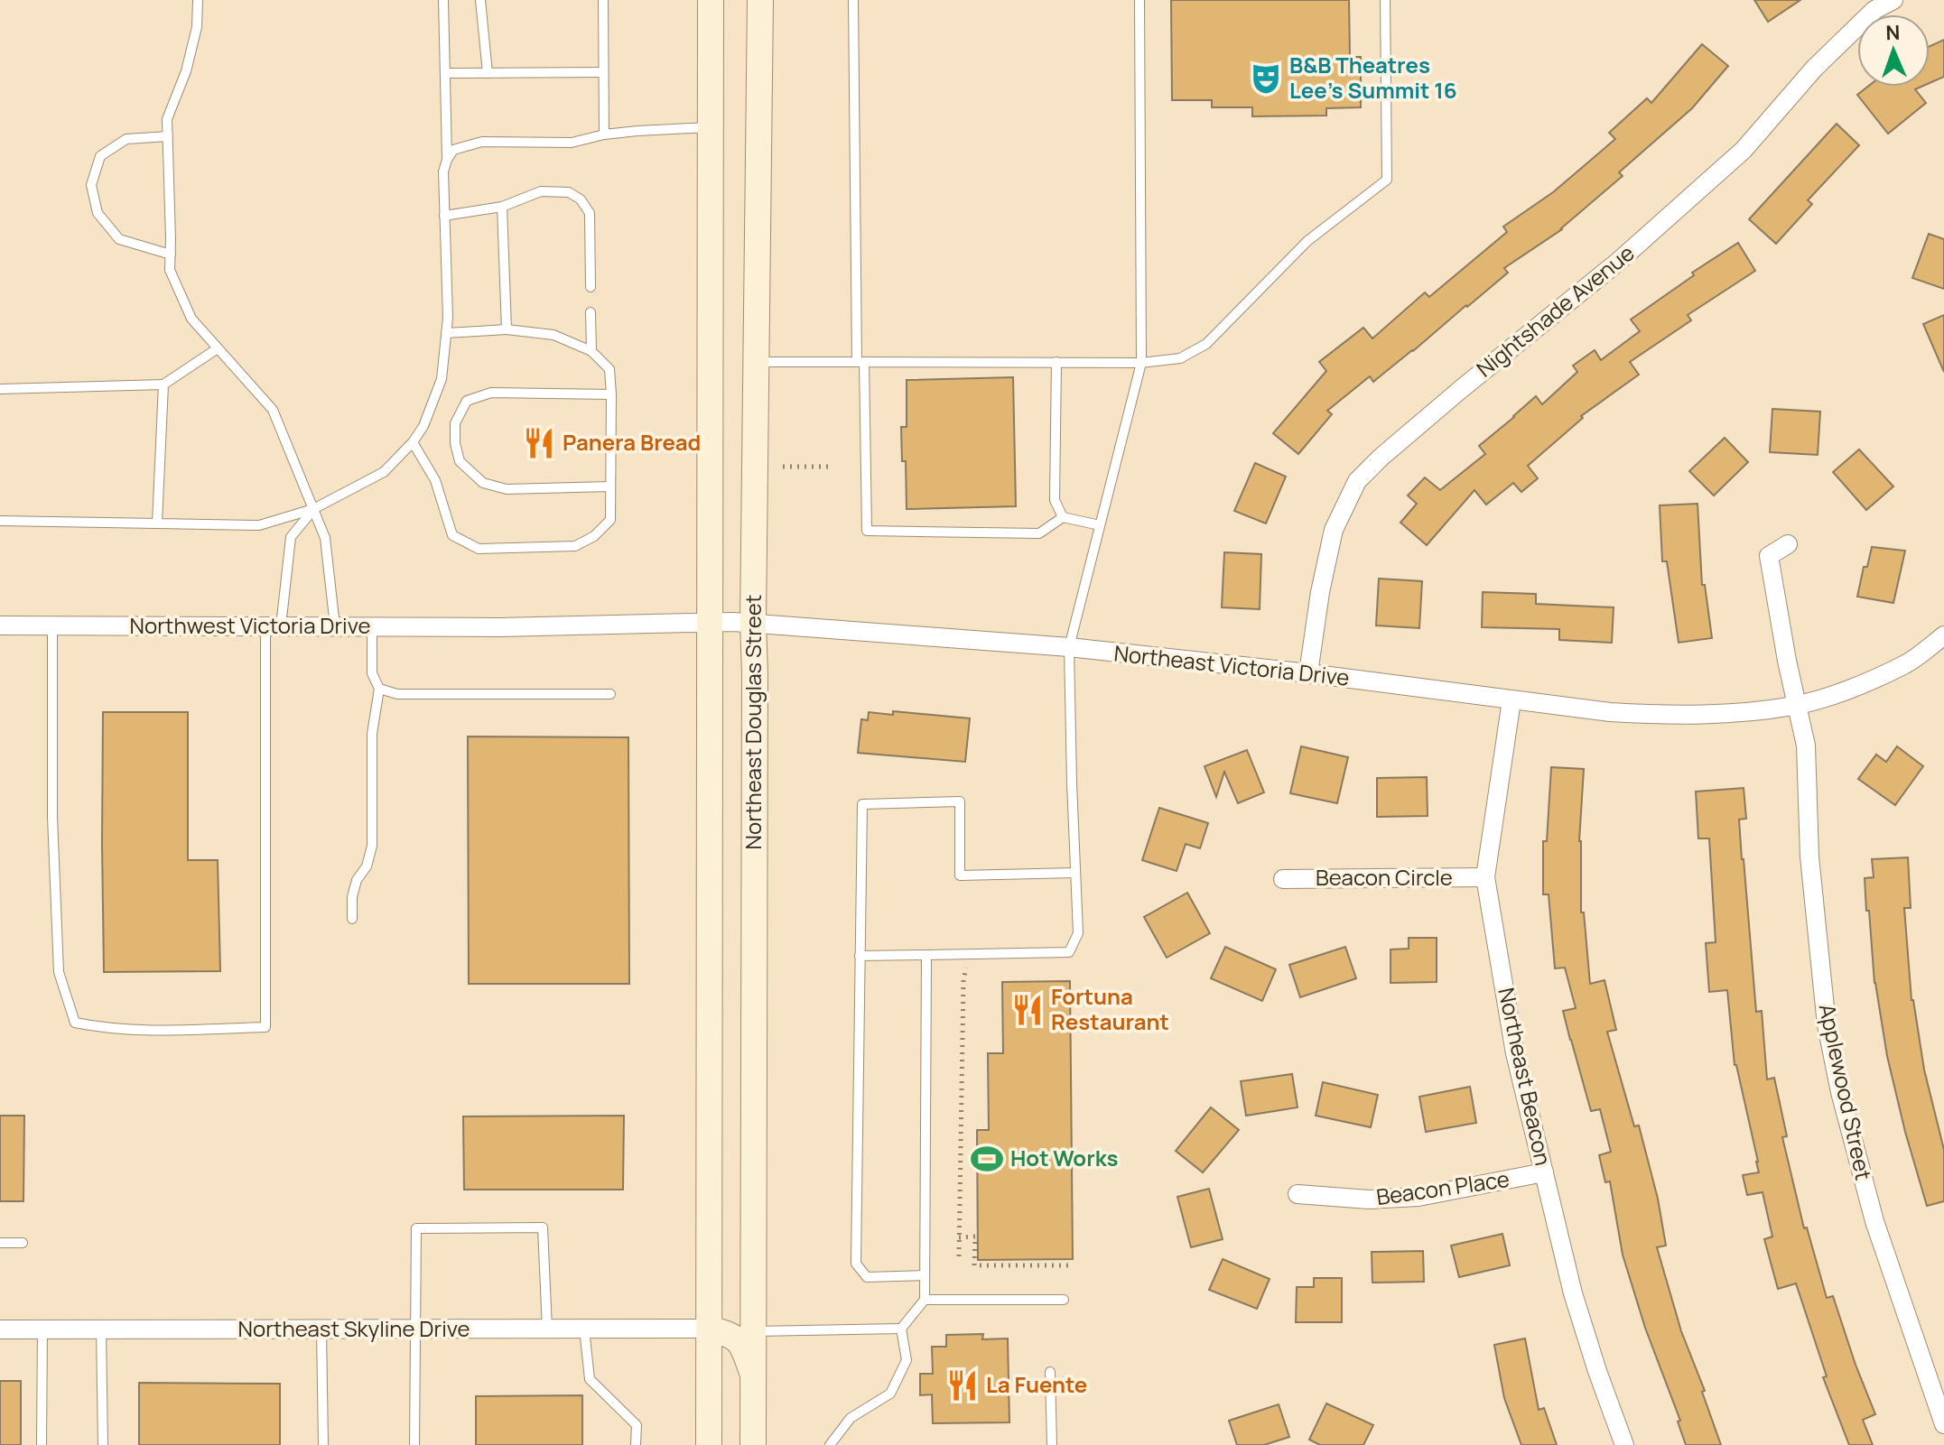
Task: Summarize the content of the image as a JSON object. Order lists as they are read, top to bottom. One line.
{"streets":{"main road":["Northeast Douglas Street"],"street":["Nightshade Avenue","Northwest Victoria Drive","Northeast Victoria Drive","Beacon Circle","Northeast Beacon","Applewood Street","Beacon Place","Northeast Skyline Drive"]},"crossings":[["Nightshade Avenue","Northeast Victoria Drive"],["Northwest Victoria Drive","Northeast Victoria Drive"],["Northeast Victoria Drive","Northeast Douglas Street"],["Northeast Victoria Drive","Northeast Beacon"],["Northeast Victoria Drive","Applewood Street"],["Northeast Douglas Street","Northeast Skyline Drive"],["Beacon Circle","Northeast Beacon"],["Northeast Beacon","Beacon Place"]],"places":{"theatre":["B&B Theatres Lee's Summit 16"],"restaurant":["Panera Bread","Fortuna Restaurant","La Fuente"],"sports":["Hot Works"]},"north":"top"}
